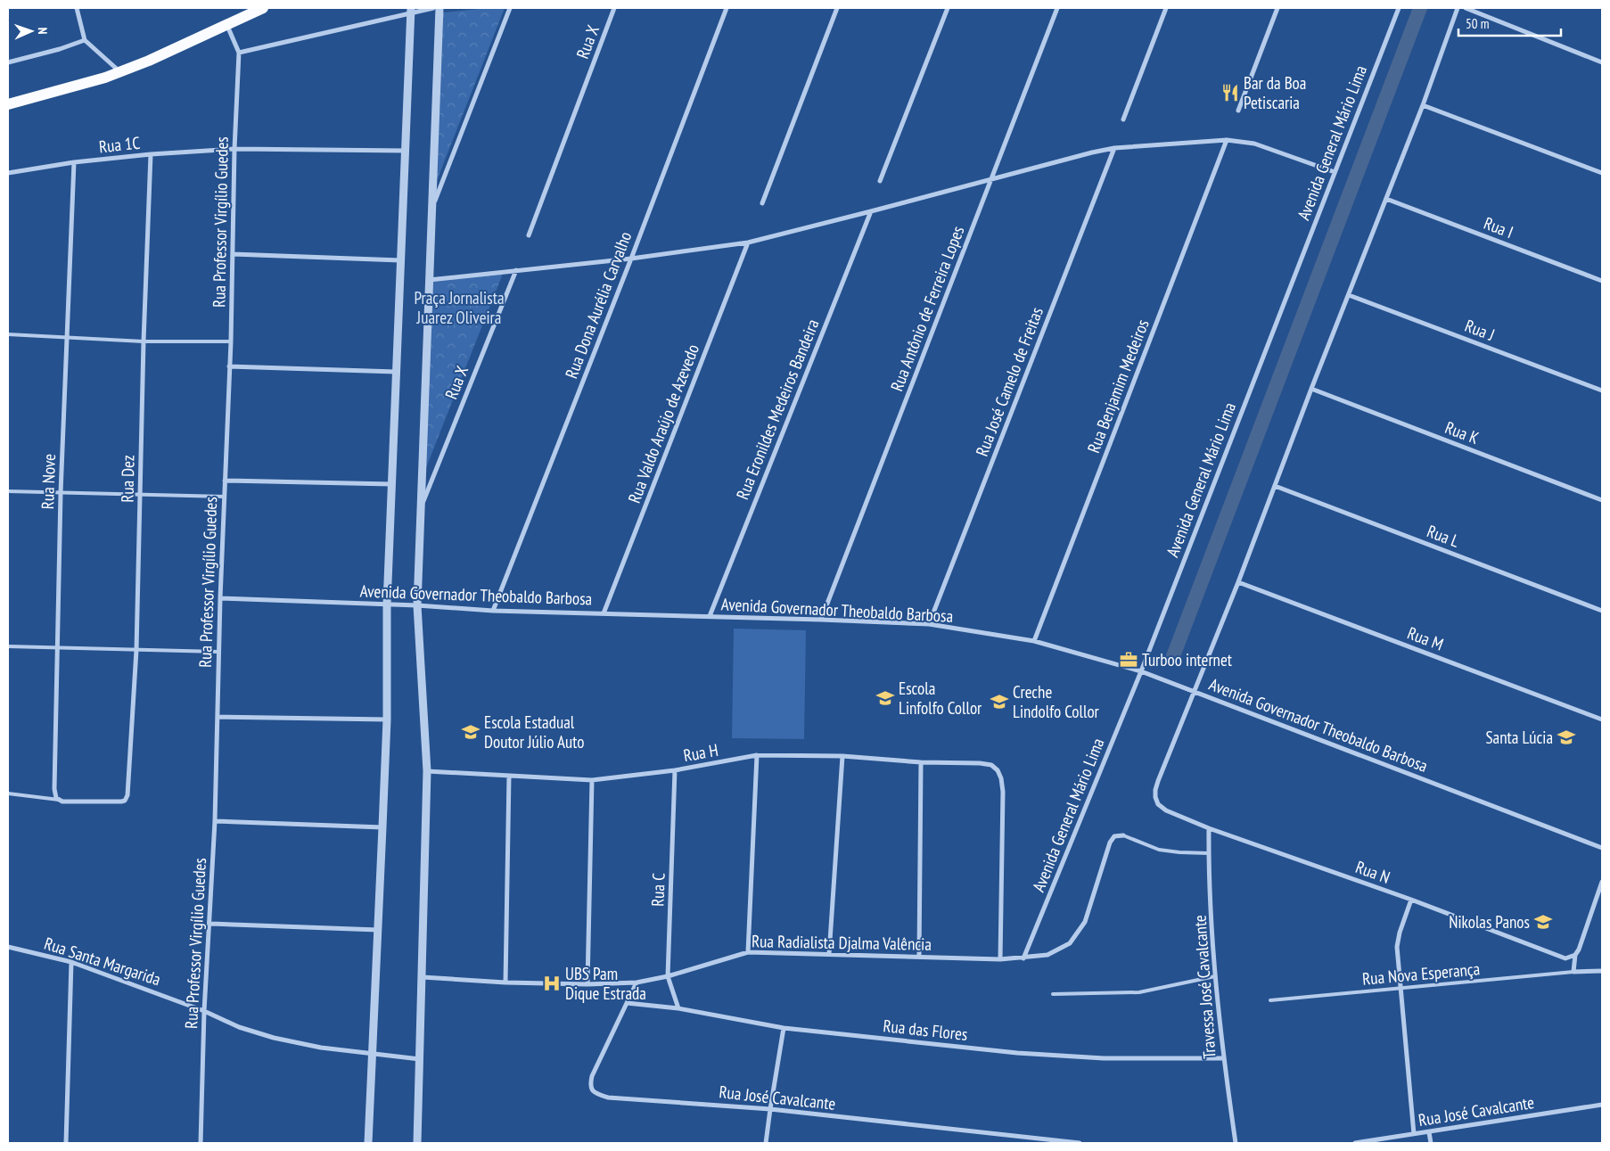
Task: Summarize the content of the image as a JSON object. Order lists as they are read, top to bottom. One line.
{"streets":{"street":["Rua X","Avenida General Mário Lima","Rua 1C","Rua Professor Virgílio Guedes","Rua I","Rua Dona Aurélia Carvalho","Rua Antônio de Ferreira Lopes","Rua J","Rua José Camelo de Freitas","Rua Benjamim Medeiros","Rua Eronildes Medeiros Bandeira","Rua Valdo Araújo de Azevedo","Rua K","Rua Dez","Rua Nove","Rua L","Avenida Governador Theobaldo Barbosa","Rua M","Rua H","Rua N","Rua C","Rua Radialista Djalma Valência","Rua Santa Margarida","Rua Nova Esperança","Travessa José Cavalcante","Rua das Flores","Rua José Cavalcante"]},"crossings":[["Avenida General Mário Lima","Avenida Governador Theobaldo Barbosa"],["Avenida General Mário Lima","Rua Radialista Djalma Valência"],["Rua 1C","Rua Professor Virgílio Guedes"],["Rua 1C","Rua Dez"],["Rua 1C","Rua Nove"],["Rua Professor Virgílio Guedes","Avenida Governador Theobaldo Barbosa"],["Rua Professor Virgílio Guedes","Rua Santa Margarida"],["Rua Dona Aurélia Carvalho","Avenida Governador Theobaldo Barbosa"],["Rua Antônio de Ferreira Lopes","Avenida Governador Theobaldo Barbosa"],["Rua José Camelo de Freitas","Avenida Governador Theobaldo Barbosa"],["Rua Benjamim Medeiros","Avenida Governador Theobaldo Barbosa"],["Rua Eronildes Medeiros Bandeira","Avenida Governador Theobaldo Barbosa"],["Rua Valdo Araújo de Azevedo","Avenida Governador Theobaldo Barbosa"],["Rua Dez","Rua Nove"],["Avenida Governador Theobaldo Barbosa","Rua N"],["Rua H","Rua C"],["Rua H","Rua Radialista Djalma Valência"],["Rua N","Travessa José Cavalcante"],["Rua C","Rua Radialista Djalma Valência"],["Rua C","Rua das Flores"],["Rua Radialista Djalma Valência","Rua José Cavalcante"],["Travessa José Cavalcante","Rua das Flores"],["Rua das Flores","Rua José Cavalcante"]],"parks":["Praça Jornalista Juarez Oliveira"],"places":{"restaurant":["Bar da Boa Petiscaria"],"office":["Turboo internet"],"school or university":["Escola Linfolfo Collor","Creche Lindolfo Collor","Escola Estadual Doutor Júlio Auto","Santa Lúcia","Nikolas Panos"],"hospital":["UBS Pam Dique Estrada"]},"scale_bar":"50 m","north":"right"}
